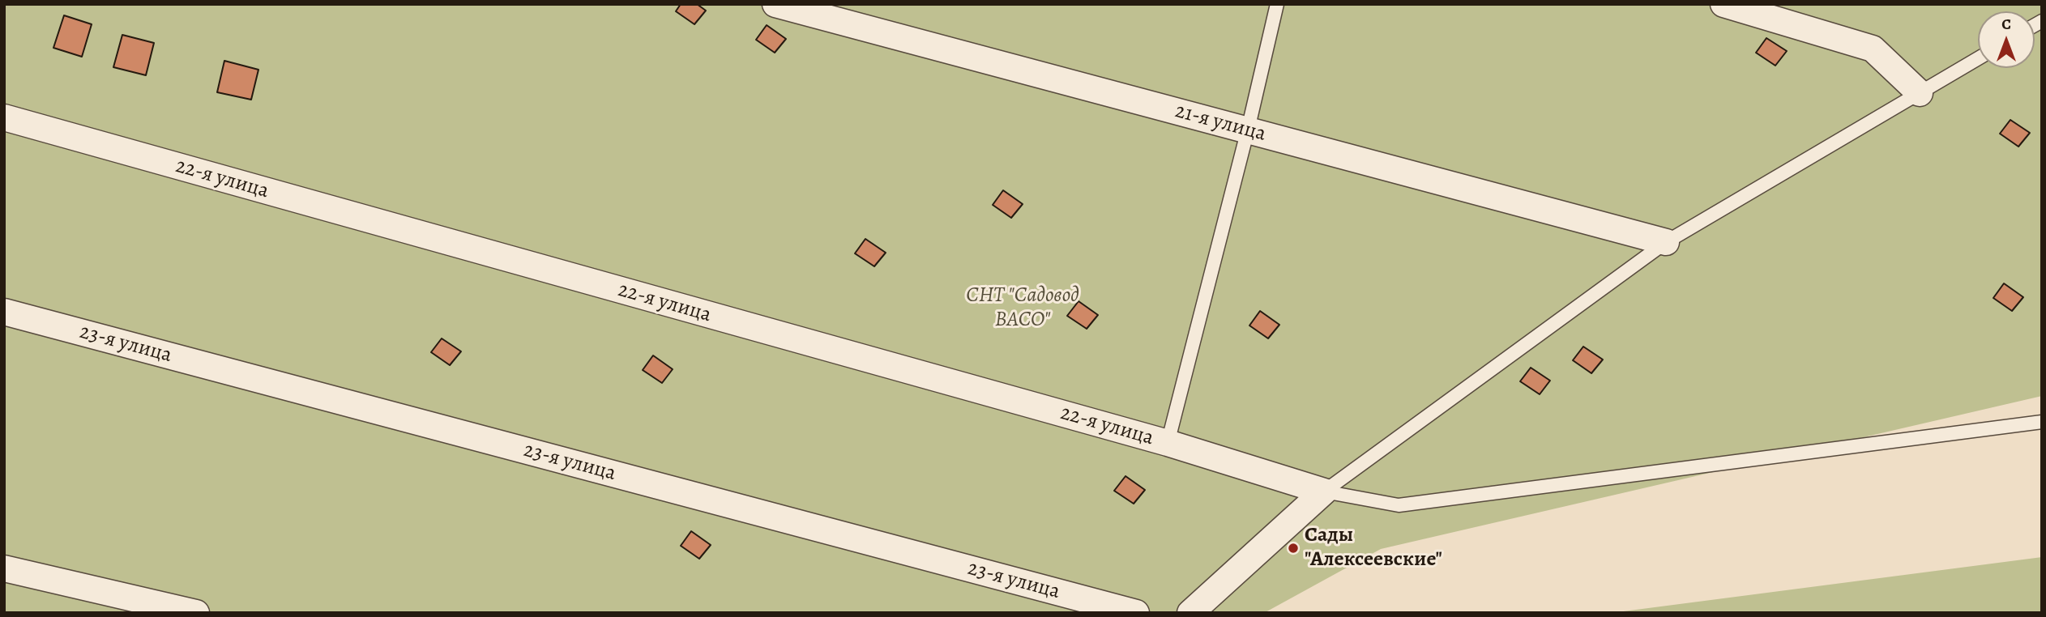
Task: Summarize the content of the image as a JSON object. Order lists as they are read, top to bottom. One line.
{"streets":{"street":["21-я улица","22-я улица","23-я улица"]},"parks":["СНТ \"Садовод ВАСО\""],"places":["Сады \"Алексеевские\""],"north":"top"}
